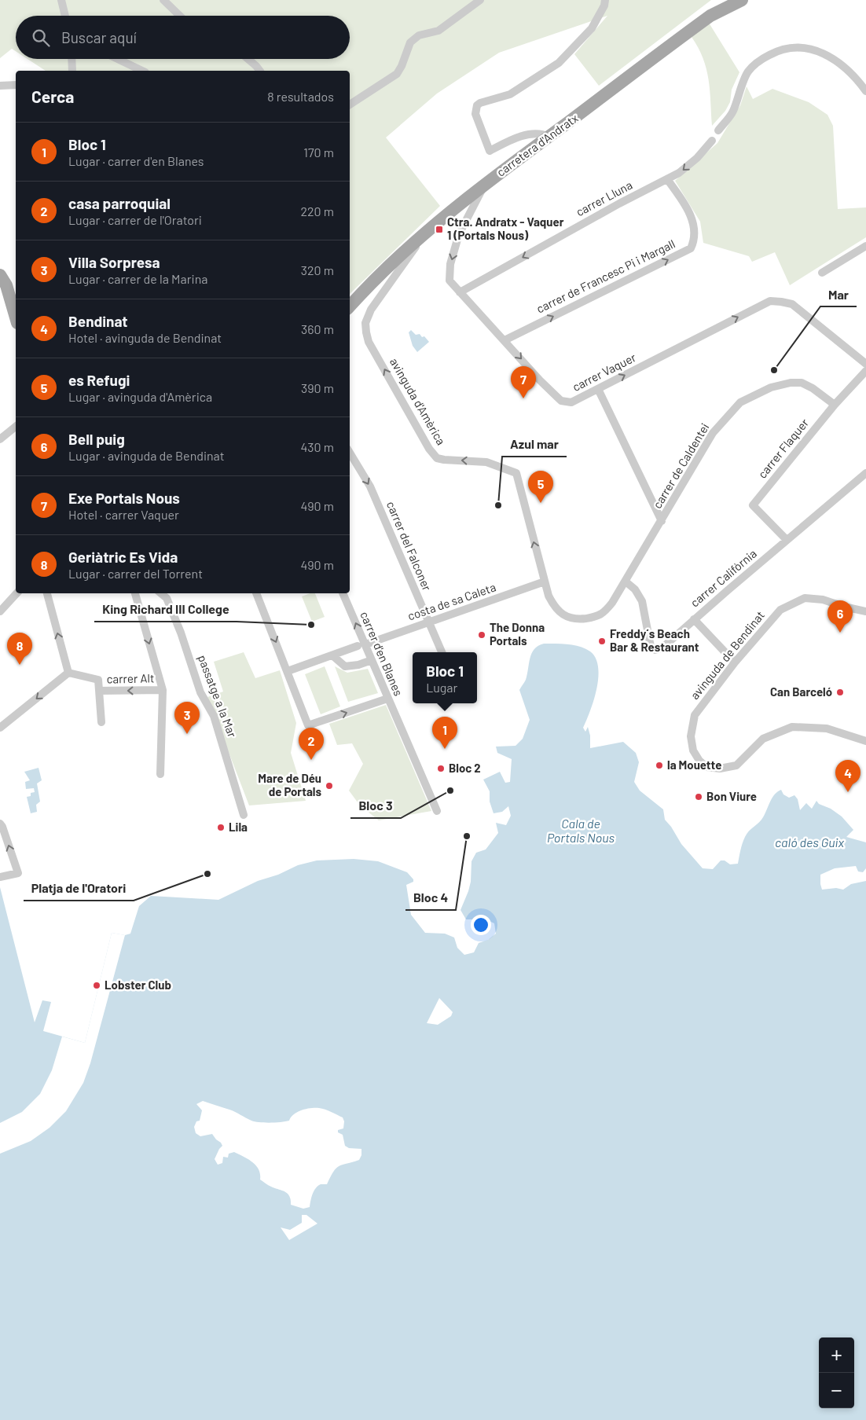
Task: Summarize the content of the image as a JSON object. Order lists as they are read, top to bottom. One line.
{"streets":{"main road":["carretera d'Andratx"],"street":["carrer Lluna","carrer de Francesc Pi i Margall","carrer Vaquer","avinguda d'Amèrica","carrer Flaquer","carrer de Caldentei","carrer del Falconer","carrer Califòrnia","costa de sa Caleta","carrer d'en Blanes","avinguda de Bendinat","carrer Alt","passatge a la Mar"]},"crossings":[["carretera d'Andratx","carrer Vaquer"],["carretera d'Andratx","avinguda d'Amèrica"],["carrer Lluna","carrer de Francesc Pi i Margall"],["carrer Lluna","carrer Vaquer"],["carrer de Francesc Pi i Margall","carrer Vaquer"],["avinguda d'Amèrica","carrer de Caldentei"],["avinguda d'Amèrica","costa de sa Caleta"],["carrer Flaquer","carrer de Caldentei"],["carrer Flaquer","carrer Califòrnia"],["carrer de Caldentei","carrer Califòrnia"],["carrer de Caldentei","costa de sa Caleta"],["carrer del Falconer","costa de sa Caleta"]],"one_way":["carrer Lluna","carrer de Francesc Pi i Margall","avinguda d'Amèrica","carrer del Falconer","carrer Alt"],"water":["Cala de Portals Nous","caló des Guix"],"places":{"transit":["Ctra. Andratx - Vaquer 1 (Portals Nous)"],"other":["Mar","Azul mar","King Richard III College","The Donna Portals","Freddy´s Beach Bar & Restaurant","Can Barceló","la Mouette","Bloc 2","Mare de Déu de Portals","Bloc 3","Bon Viure","Lila","Bloc 4","Platja de l'Oratori","Lobster Club"]},"page":{"search":"Buscar aquí","heading":["Cerca","8 resultados"],"list":[{"mark":"1","name":"Bloc 1","note":"Lugar · carrer d'en Blanes","value":"170 m"},{"mark":"2","name":"casa parroquial","note":"Lugar · carrer de l'Oratori","value":"220 m"},{"mark":"3","name":"Villa Sorpresa","note":"Lugar · carrer de la Marina","value":"320 m"},{"mark":"4","name":"Bendinat","note":"Hotel · avinguda de Bendinat","value":"360 m"},{"mark":"5","name":"es Refugi","note":"Lugar · avinguda d'Amèrica","value":"390 m"},{"mark":"6","name":"Bell puig","note":"Lugar · avinguda de Bendinat","value":"430 m"},{"mark":"7","name":"Exe Portals Nous","note":"Hotel · carrer Vaquer","value":"490 m"},{"mark":"8","name":"Geriàtric Es Vida","note":"Lugar · carrer del Torrent","value":"490 m"}],"pins":["7","5","6","8","3","1","2","4"],"popup":["Bloc 1","Lugar"],"map_buttons":["+","−"]}}
